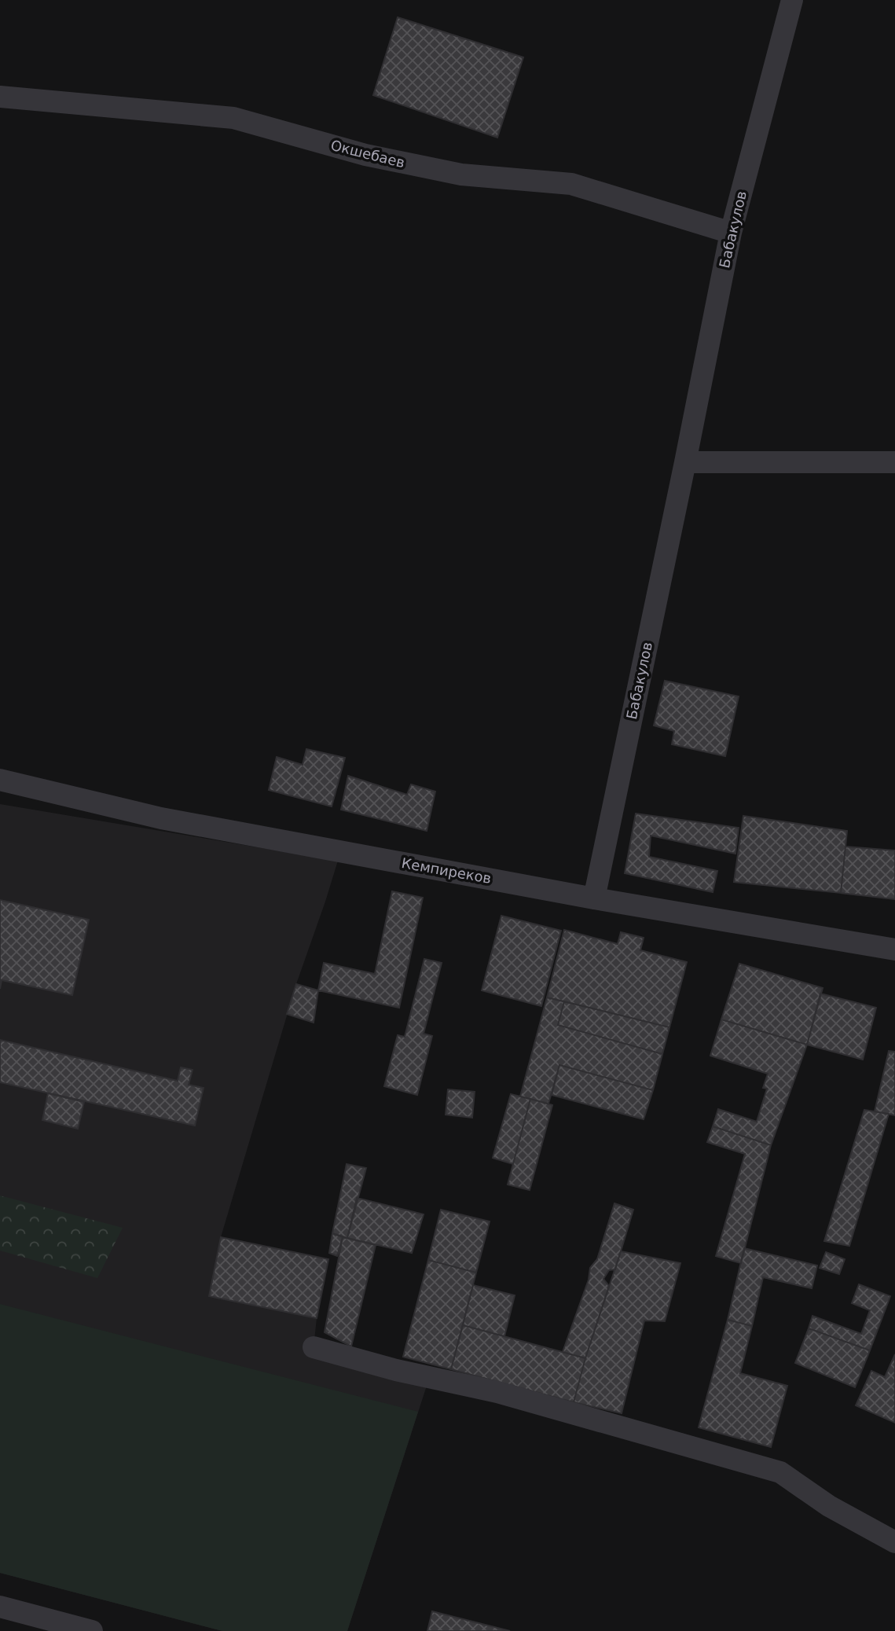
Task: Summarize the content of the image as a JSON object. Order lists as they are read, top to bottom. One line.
{"streets":{"street":["Окшебаев","Бабакулов","Кемпиреков"]},"crossings":[["Окшебаев","Бабакулов"],["Бабакулов","Кемпиреков"]]}
